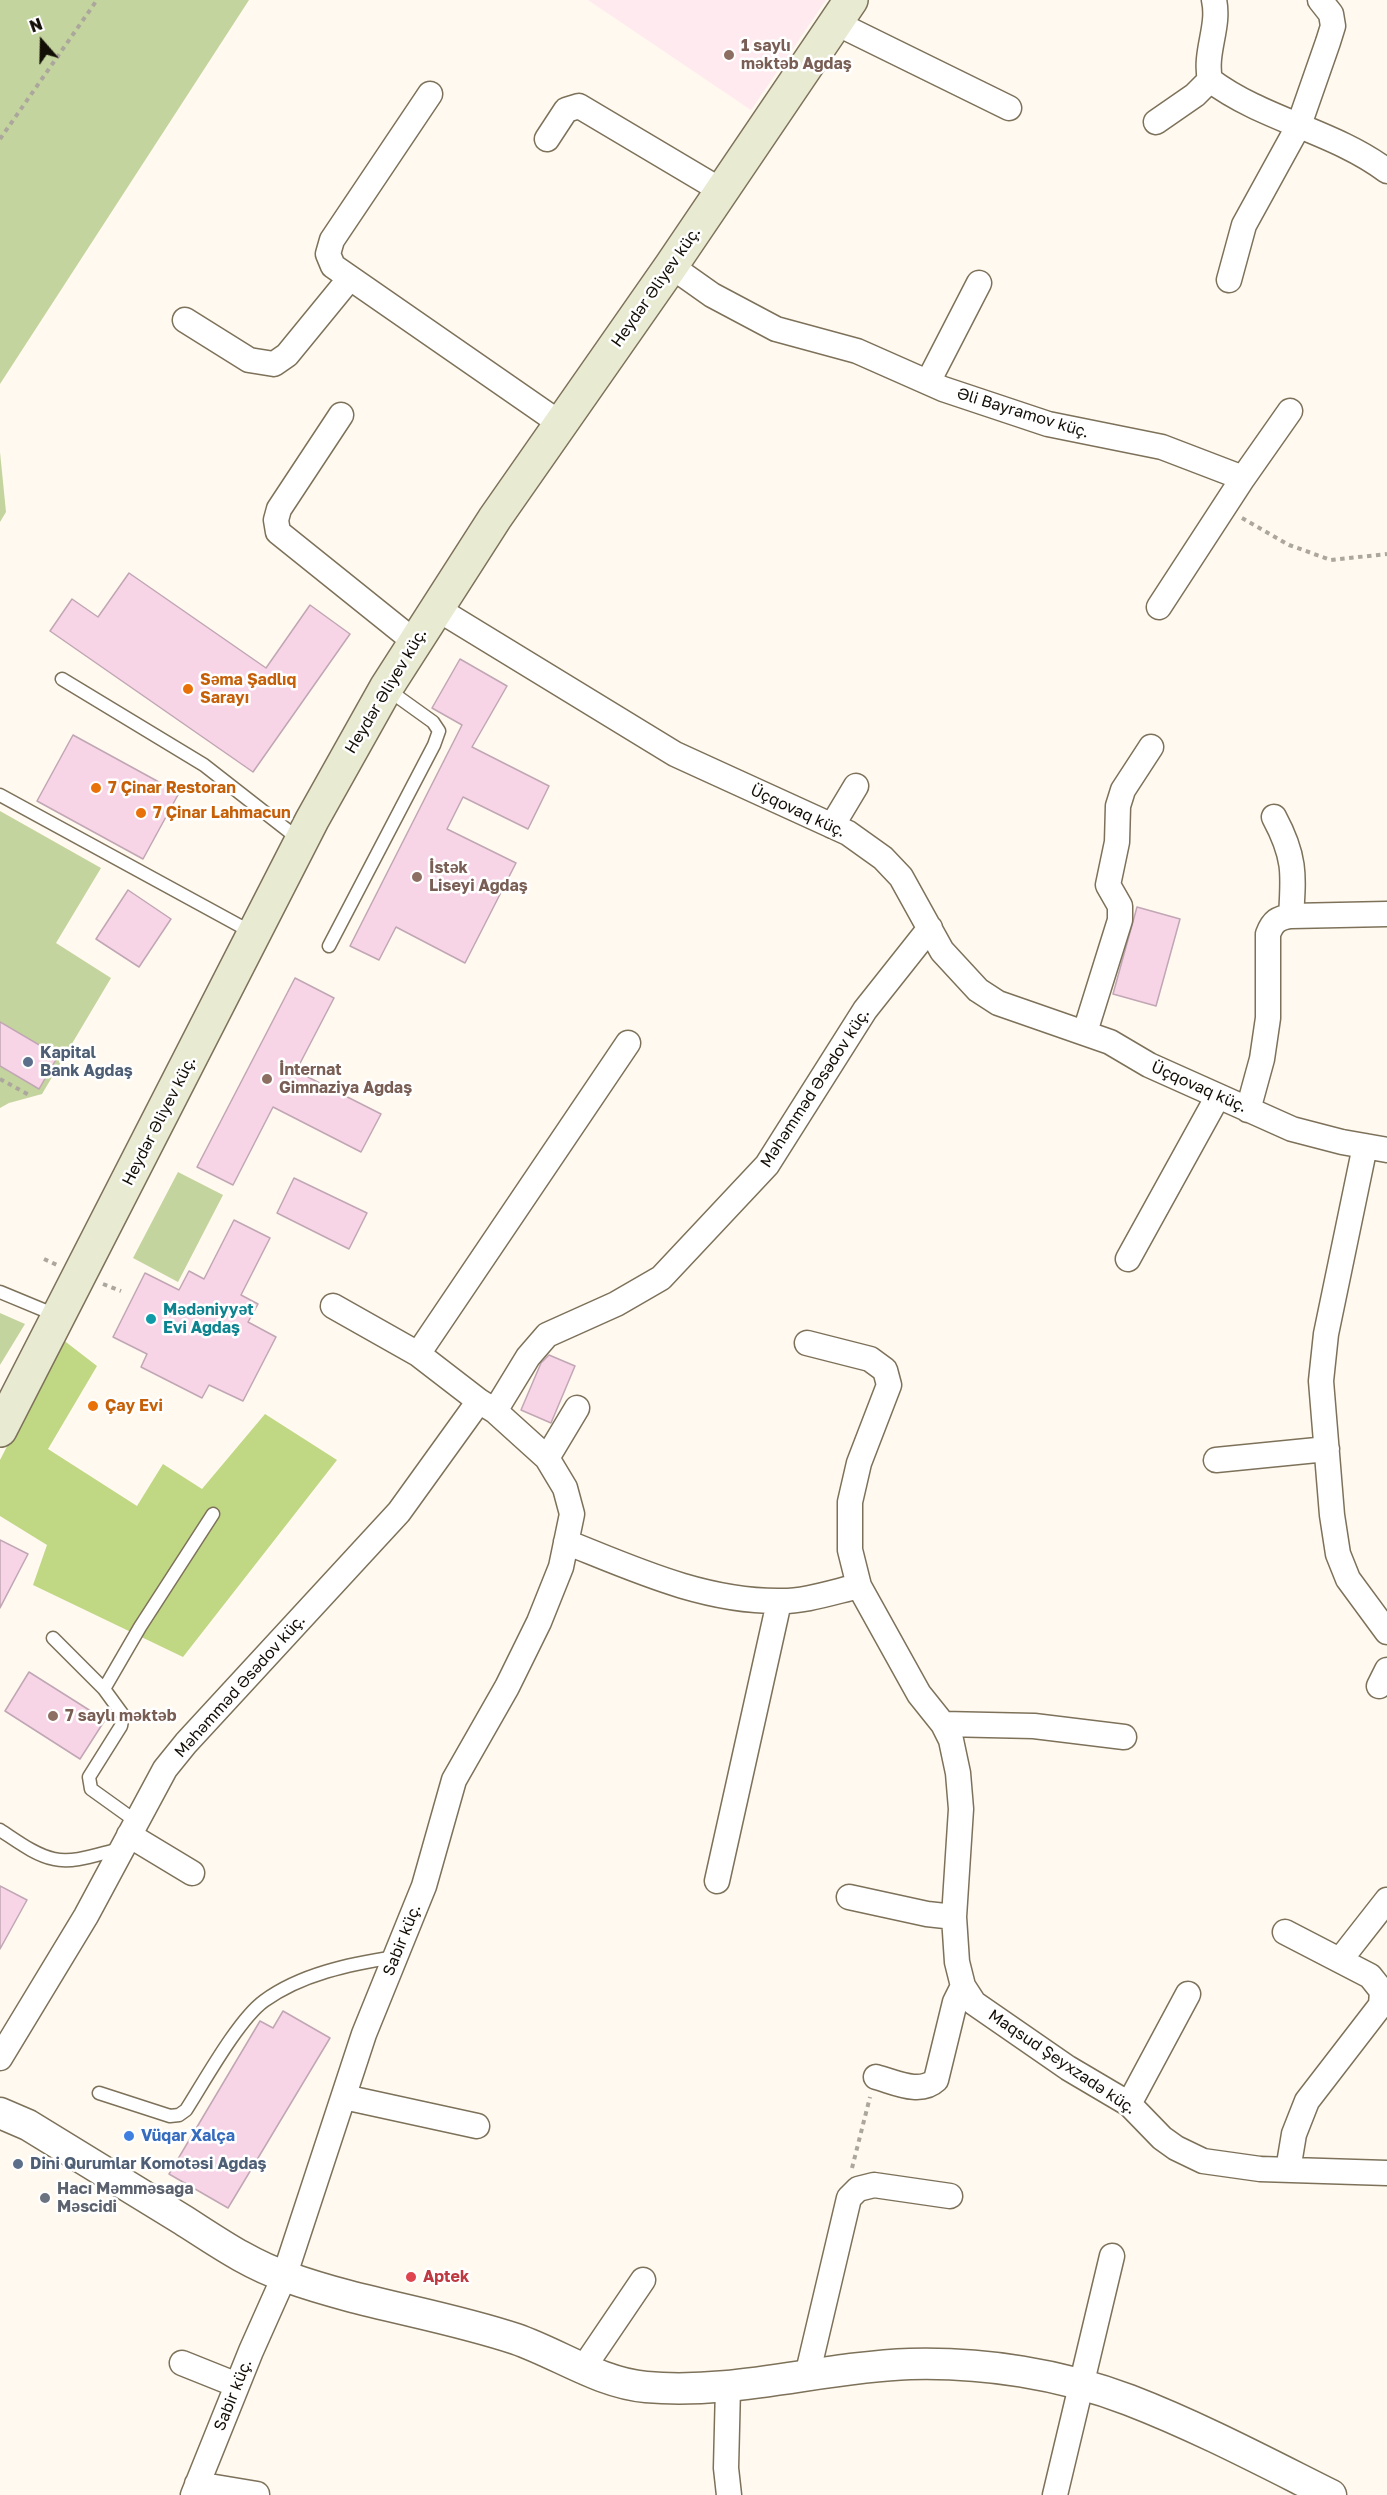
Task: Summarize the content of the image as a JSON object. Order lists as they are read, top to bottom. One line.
{"streets":{"main road":["Heydər Əliyev küç."],"street":["Əli Bayramov küç.","Üçqovaq küç.","Məhəmməd Əsədov küç.","Sabir küç.","Maqsud Şeyxzadə küç."]},"crossings":[["Heydər Əliyev küç.","Əli Bayramov küç."],["Heydər Əliyev küç.","Üçqovaq küç."],["Üçqovaq küç.","Məhəmməd Əsədov küç."],["Məhəmməd Əsədov küç.","Sabir küç."]],"places":["1 saylı məktəb Ağdaş","Səma Şadlıq Sarayı","7 Çinar Restoran","7 Çinar Lahmacun","İstək Liseyi Ağdaş","Kapital Bank Ağdaş","İnternat Gimnaziya Ağdaş","Mədəniyyət Evi Ağdaş","Çay Evi","7 saylı məktəb","Vüqar Xalça","Dini Qurumlar Komotəsi Ağdaş","Hacı Məmməsağa Məscidi","Aptek"],"north":"top"}
